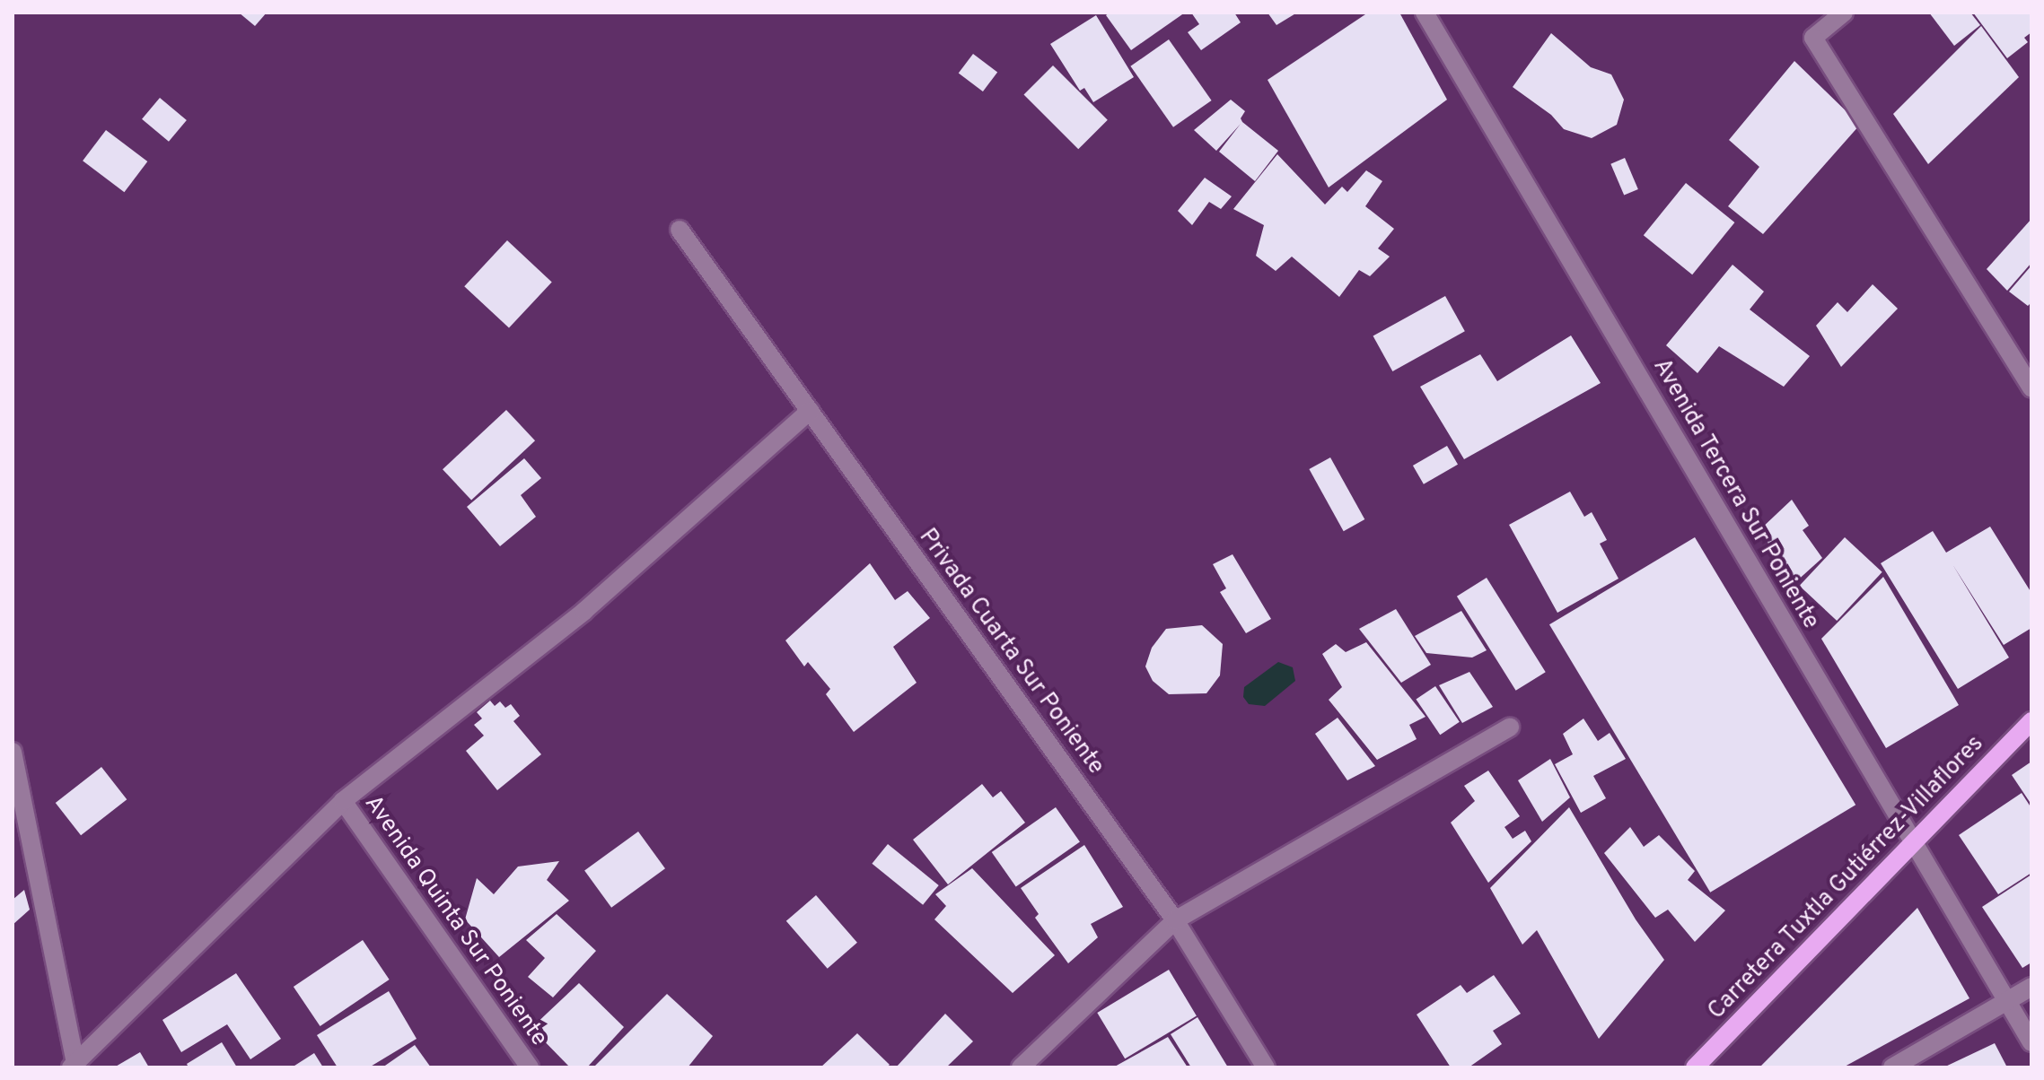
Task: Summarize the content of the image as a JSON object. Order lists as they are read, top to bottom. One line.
{"streets":{"main road":["Carretera Tuxtla Gutiérrez-Villaflores"],"street":["Avenida Tercera Sur Poniente","Privada Cuarta Sur Poniente","Avenida Quinta Sur Poniente"]},"crossings":[["Avenida Tercera Sur Poniente","Carretera Tuxtla Gutiérrez-Villaflores"]]}
